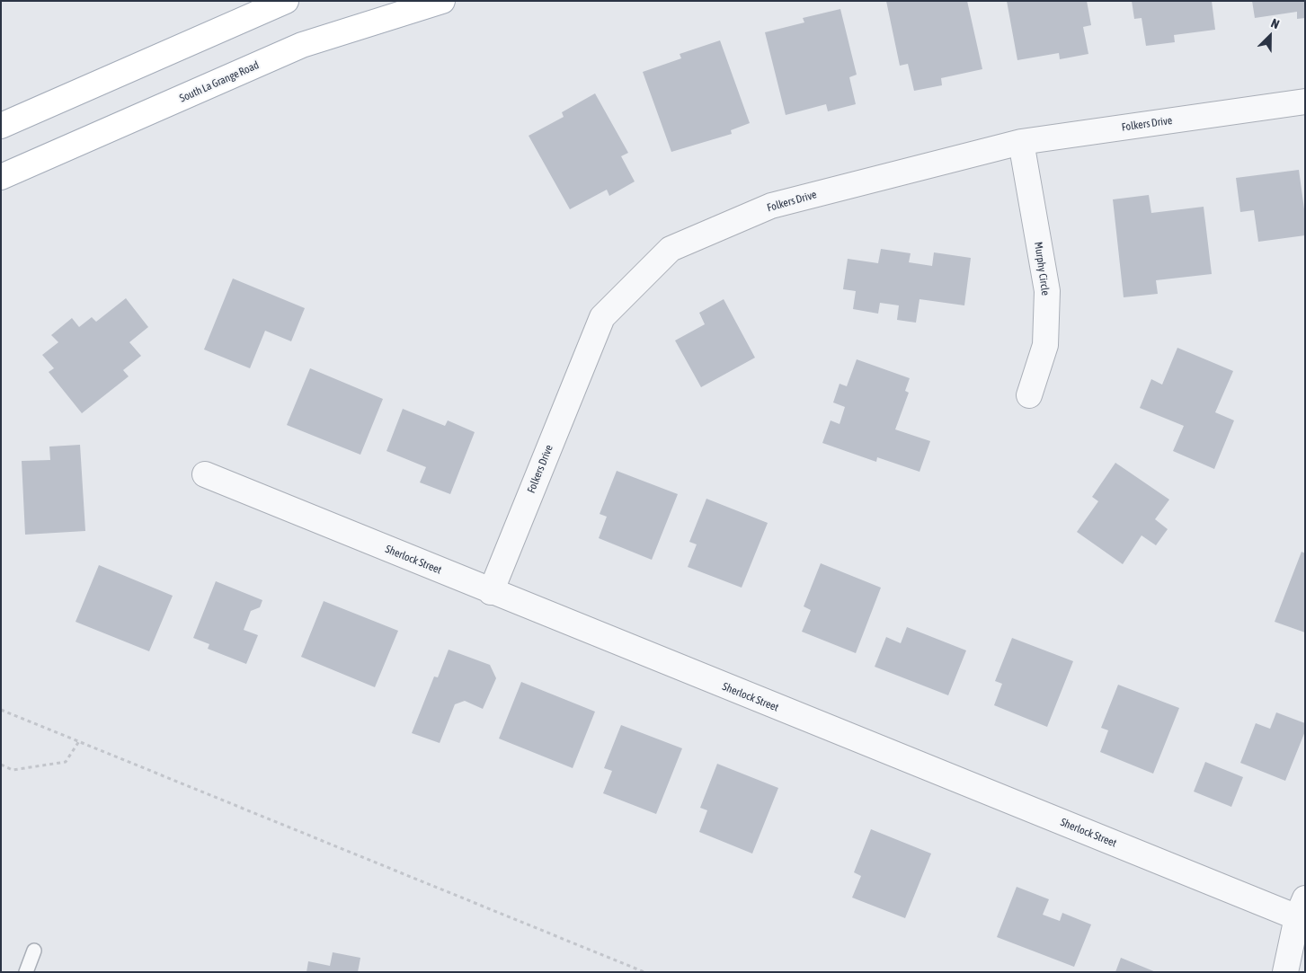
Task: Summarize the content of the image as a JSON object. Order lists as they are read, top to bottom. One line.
{"streets":{"main road":["South La Grange Road"],"street":["Folkers Drive","Murphy Circle","Sherlock Street"]},"crossings":[["Folkers Drive","Murphy Circle"],["Folkers Drive","Sherlock Street"]],"north":"top right"}
